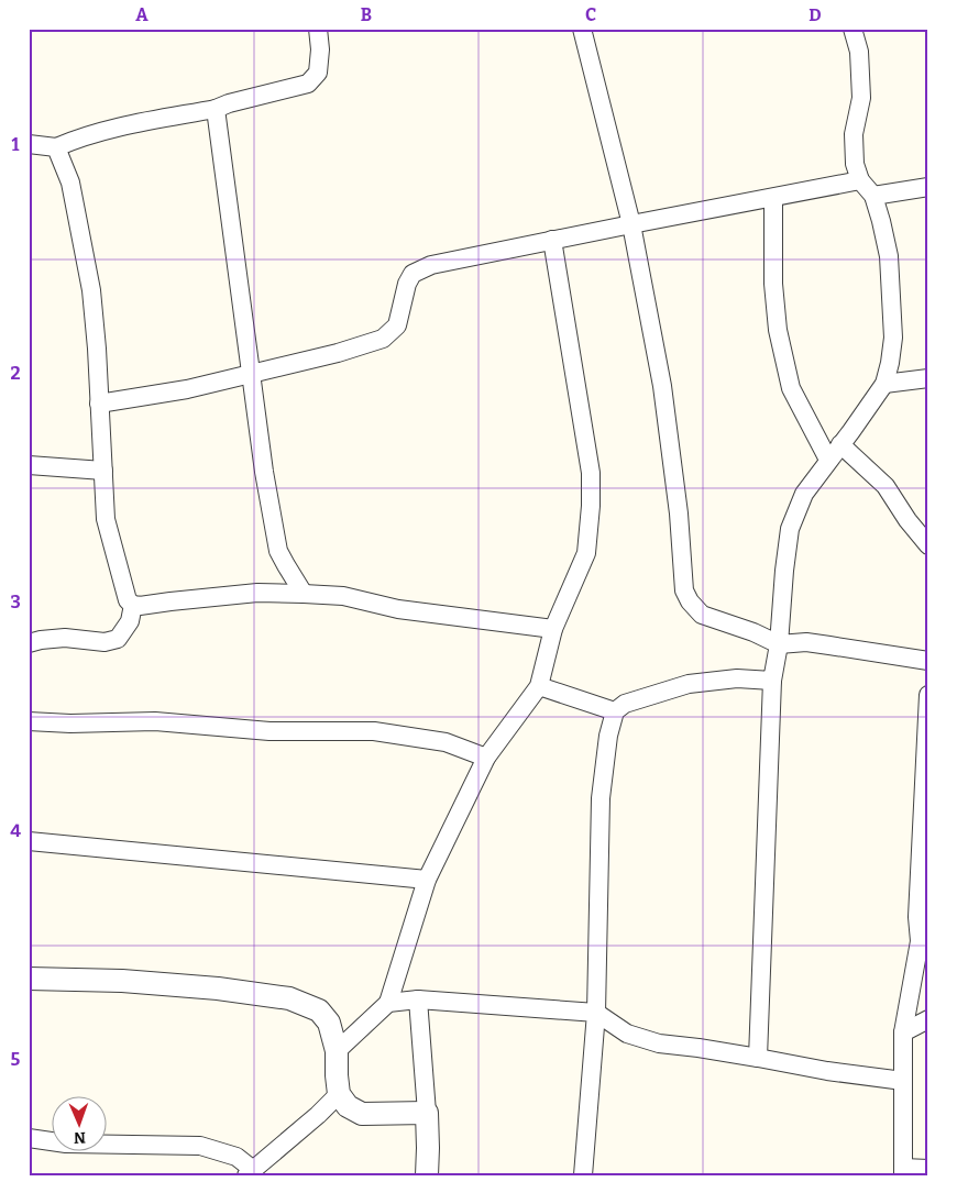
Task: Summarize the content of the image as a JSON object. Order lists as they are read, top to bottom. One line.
{"north":"bottom","grid":{"columns":["A","B","C","D"],"rows":["1","2","3","4","5"]}}
